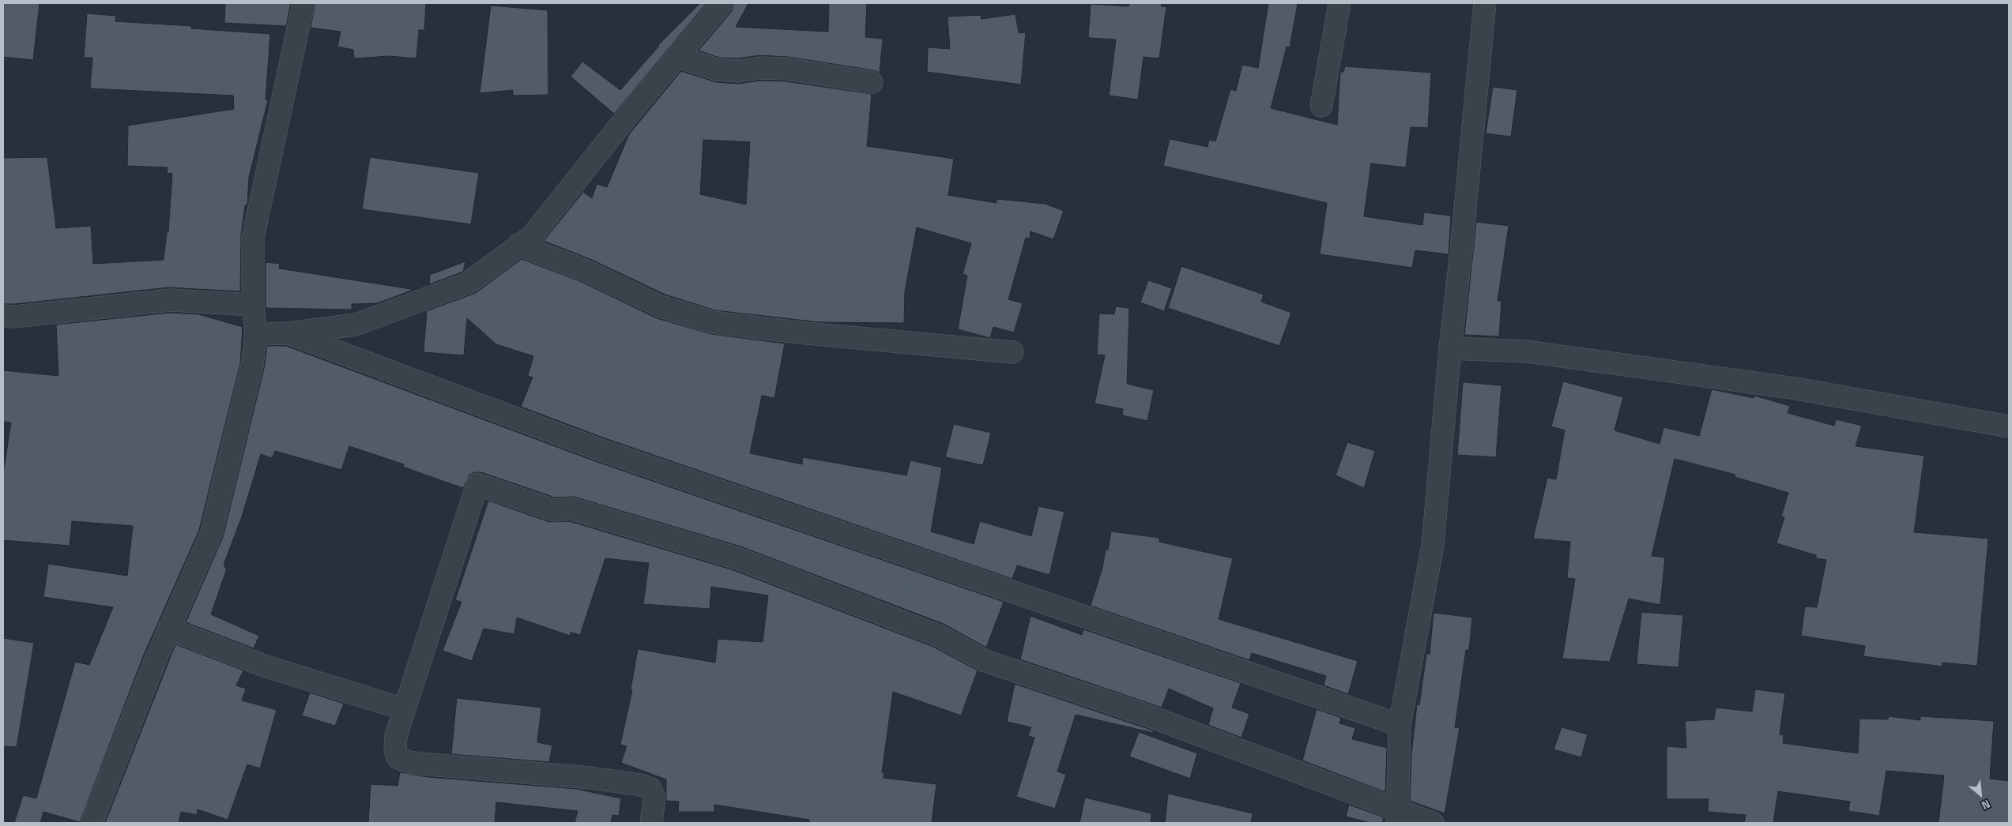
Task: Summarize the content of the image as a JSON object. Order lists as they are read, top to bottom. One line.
{"north":"bottom right"}
